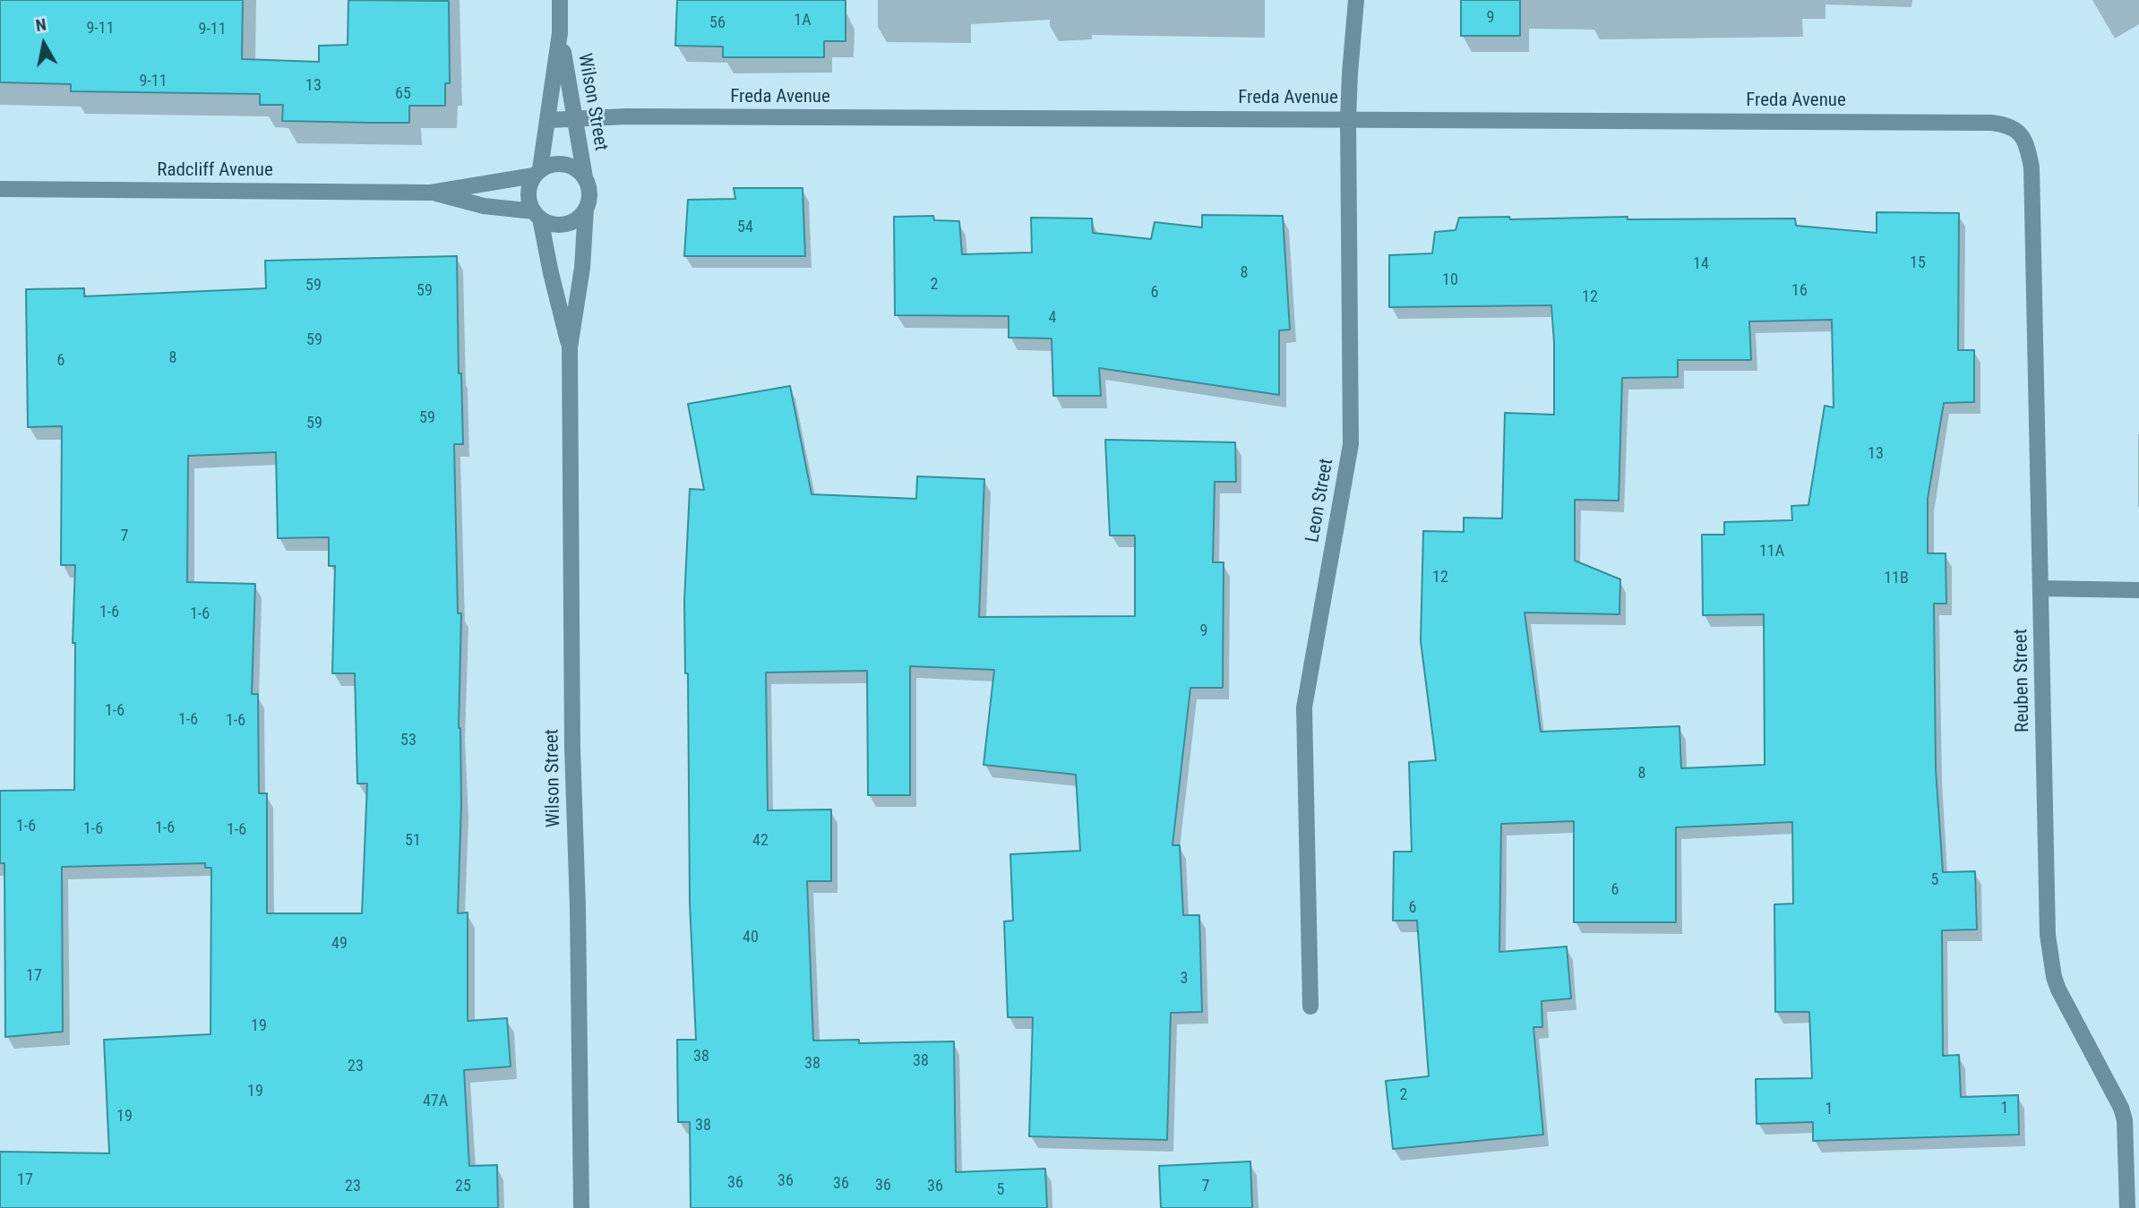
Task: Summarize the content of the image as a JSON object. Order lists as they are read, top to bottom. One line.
{"streets":{"street":["Freda Avenue","Wilson Street","Radcliff Avenue","Leon Street","Reuben Street"]},"crossings":[["Freda Avenue","Wilson Street"],["Freda Avenue","Leon Street"],["Freda Avenue","Reuben Street"],["Wilson Street","Radcliff Avenue"]],"house_numbers":["9","1A","56","9-11","9-11","9-11","13","65","54","15","14","8","10","2","59","59","16","6","12","4","59","8","6","59","59","13","7","11A","12","11B","1-6","1-6","9","1-6","1-6","1-6","53","8","1-6","1-6","1-6","1-6","51","42","5","6","6","40","49","17","3","19","38","38","38","23","19","2","47A","1","1","19","38","17","36","36","36","36","23","25","36","7","5"],"north":"top"}
